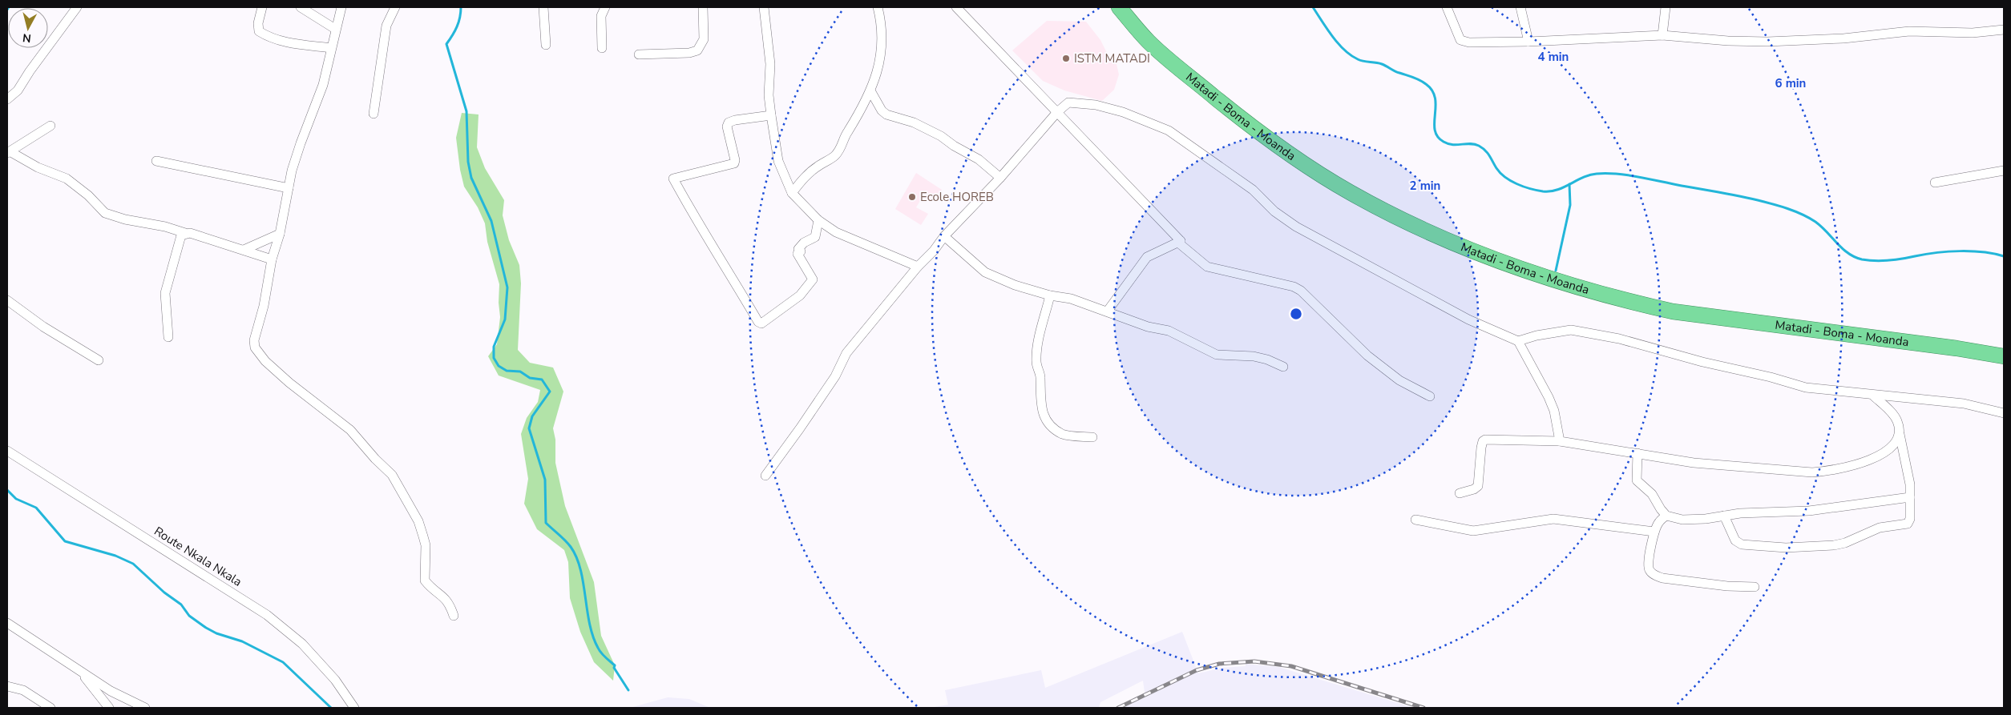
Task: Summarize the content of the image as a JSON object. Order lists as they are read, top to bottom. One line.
{"streets":{"highway":["Matadi - Boma - Moanda"],"street":["Route Nkala Nkala"]},"places":["ISTM MATADI","Ecole HOREB"],"north":"bottom","rings":["4 min","6 min","2 min"]}
